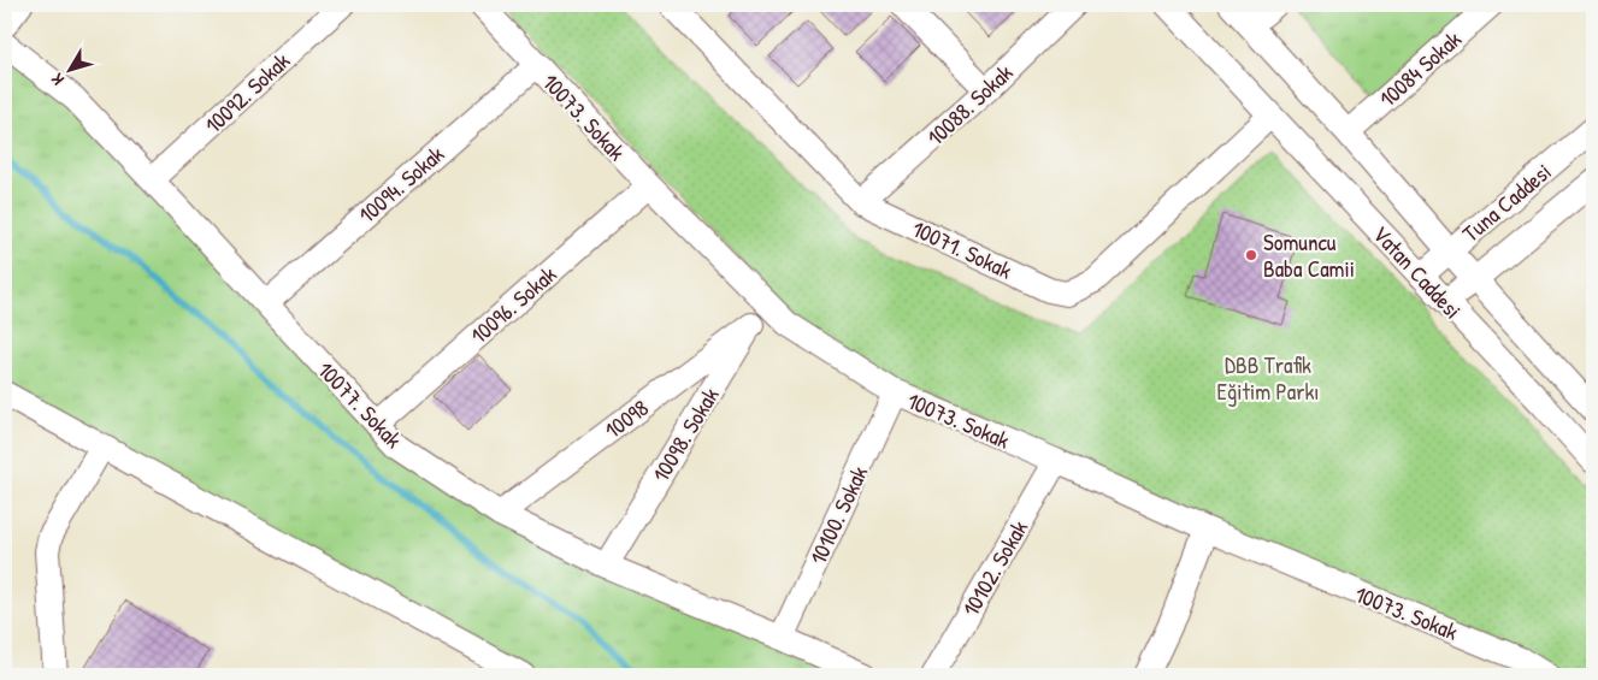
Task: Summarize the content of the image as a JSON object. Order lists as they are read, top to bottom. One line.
{"streets":{"street":["10084 Sokak","10092. Sokak","10088. Sokak","10073. Sokak","10094. Sokak","Tuna Caddesi","10071. Sokak","Vatan Caddesi","10096. Sokak","10077. Sokak","10098","10098. Sokak","10100. Sokak","10102. Sokak"]},"crossings":[["10084 Sokak","Vatan Caddesi"],["10092. Sokak","10077. Sokak"],["10088. Sokak","10071. Sokak"],["10073. Sokak","10094. Sokak"],["10073. Sokak","10096. Sokak"],["10073. Sokak","10098. Sokak"],["10073. Sokak","10100. Sokak"],["10073. Sokak","10102. Sokak"],["10094. Sokak","10077. Sokak"],["Tuna Caddesi","Vatan Caddesi"],["10071. Sokak","Vatan Caddesi"],["10096. Sokak","10077. Sokak"],["10077. Sokak","10098"],["10077. Sokak","10098. Sokak"],["10077. Sokak","10100. Sokak"],["10098","10098. Sokak"]],"parks":["DBB Trafik Eğitim Parkı"],"places":["Somuncu Baba Camii"],"north":"bottom left"}
